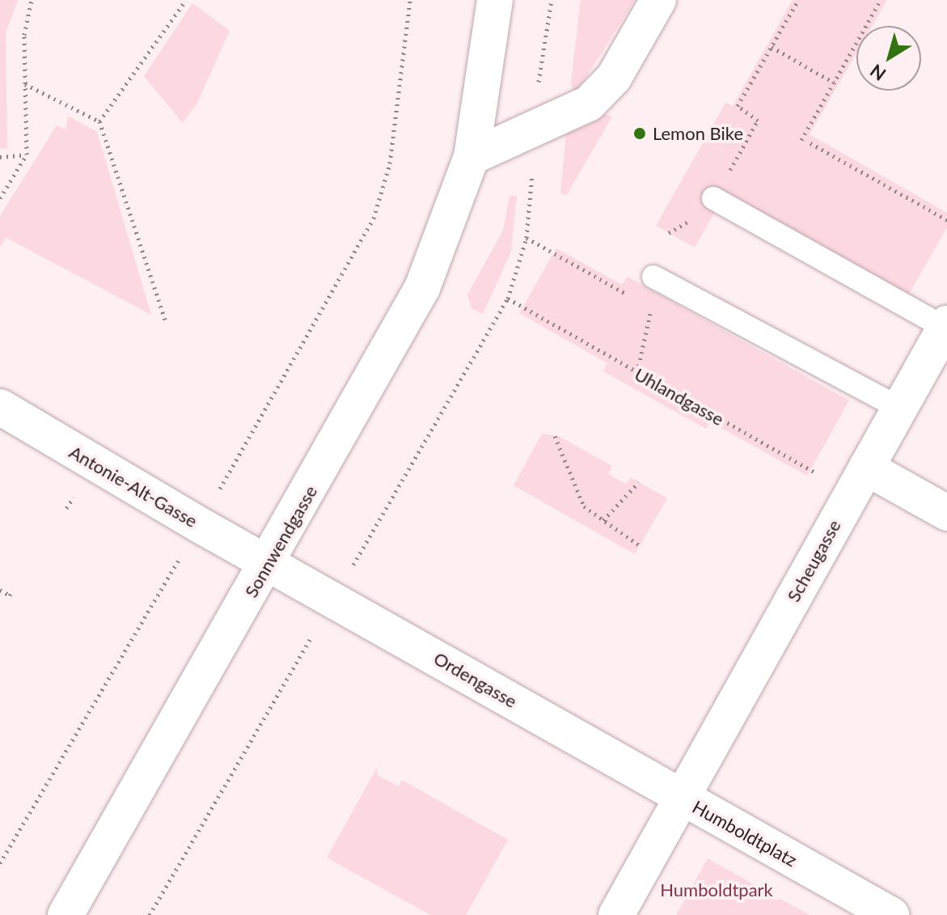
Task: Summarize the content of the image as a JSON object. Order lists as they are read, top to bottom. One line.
{"streets":{"street":["Antonie-Alt-Gasse","Sonnwendgasse","Scheugasse","Ordengasse","Humboldtplatz"],"path":["Uhlandgasse"]},"crossings":[["Uhlandgasse","Scheugasse"],["Antonie-Alt-Gasse","Sonnwendgasse"],["Antonie-Alt-Gasse","Ordengasse"],["Sonnwendgasse","Ordengasse"],["Scheugasse","Ordengasse"],["Scheugasse","Humboldtplatz"],["Ordengasse","Humboldtplatz"]],"parks":["Humboldtpark"],"places":["Lemon Bike"],"north":"bottom left"}
